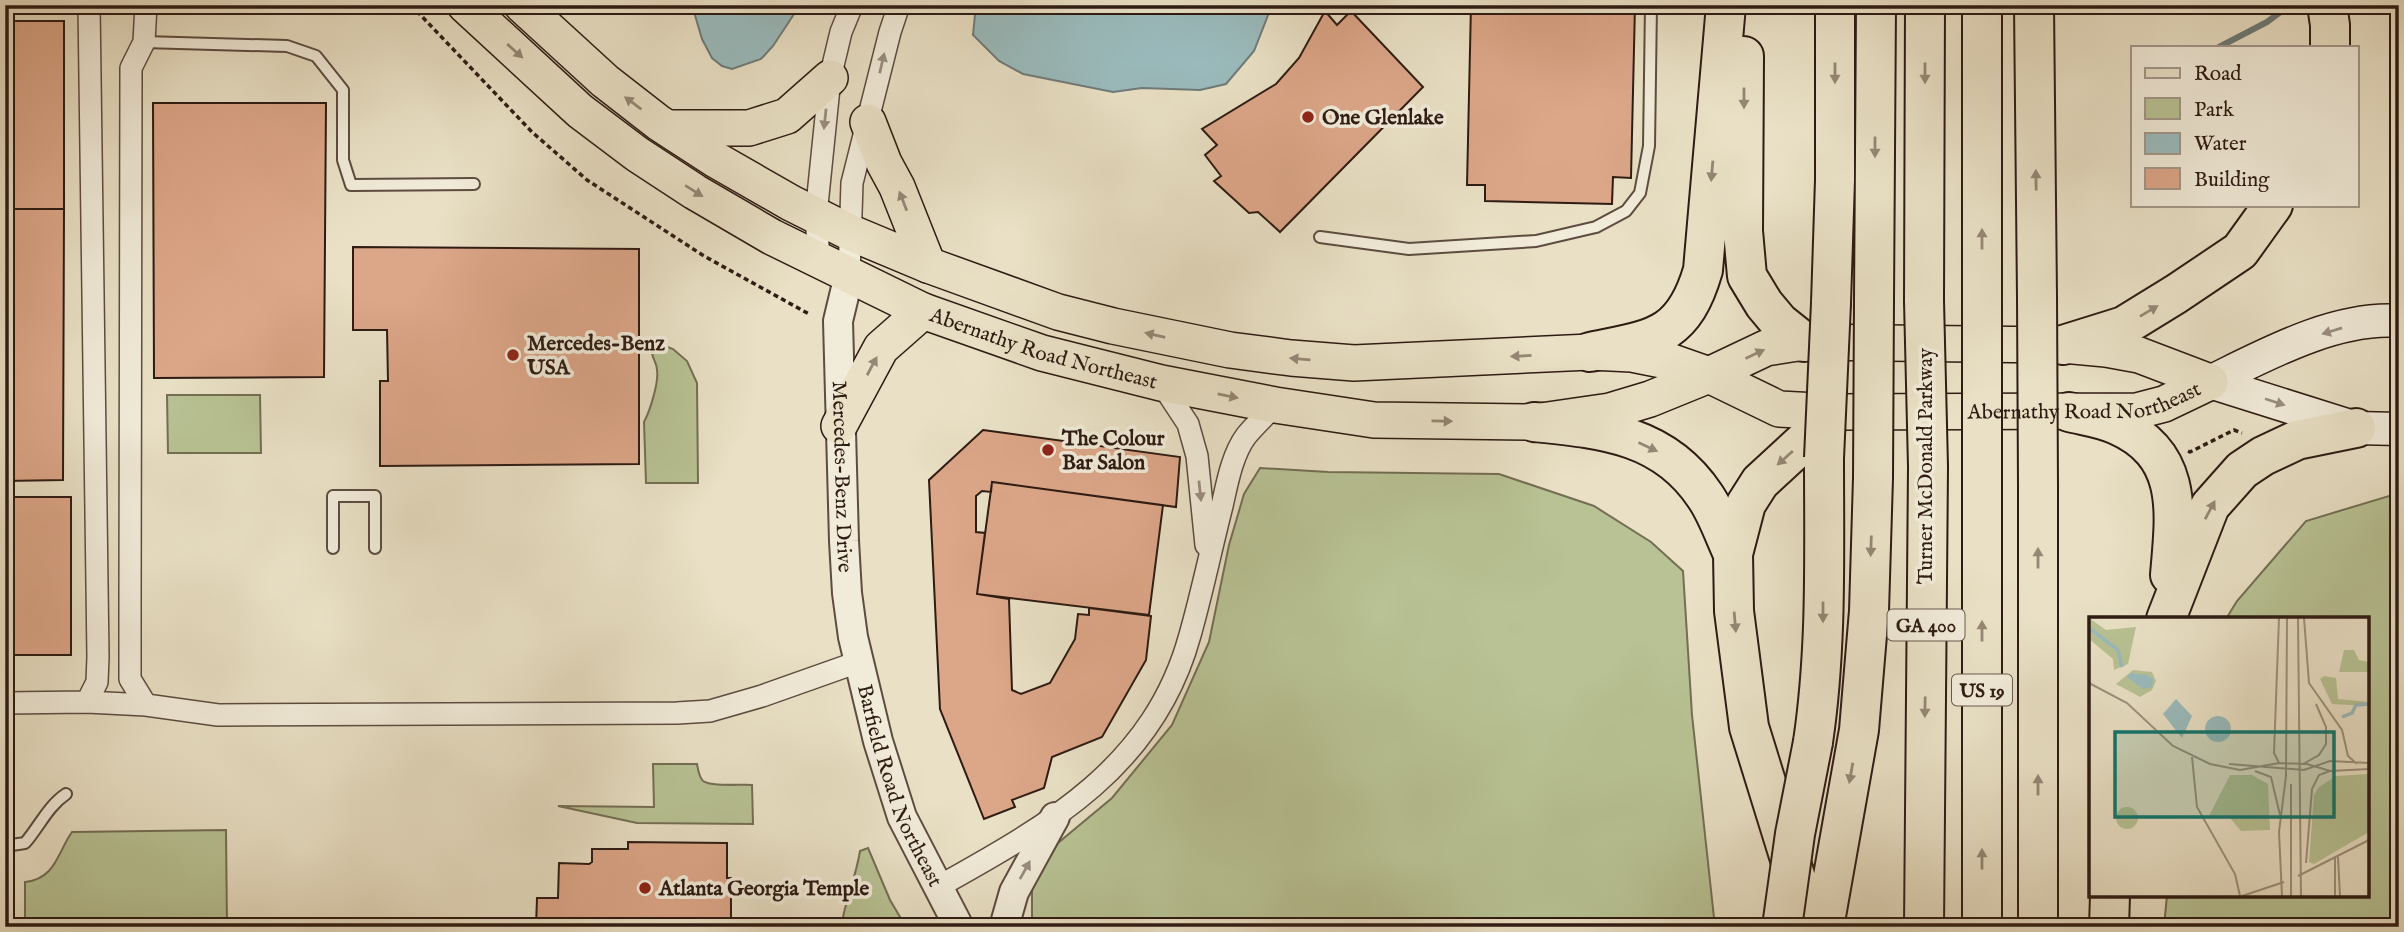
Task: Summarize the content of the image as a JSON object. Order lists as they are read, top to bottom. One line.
{"streets":{"highway":["Turner McDonald Parkway","GA 400","US 19"],"main road":["Abernathy Road Northeast"],"street":["Mercedes-Benz Drive","Barfield Road Northeast"]},"crossings":[["Abernathy Road Northeast","Mercedes-Benz Drive"],["Mercedes-Benz Drive","Barfield Road Northeast"]],"places":["One Glenlake","Mercedes-Benz USA","The Colour Bar Salon","Atlanta Georgia Temple"],"legend":["Road","Park","Water","Building"]}
